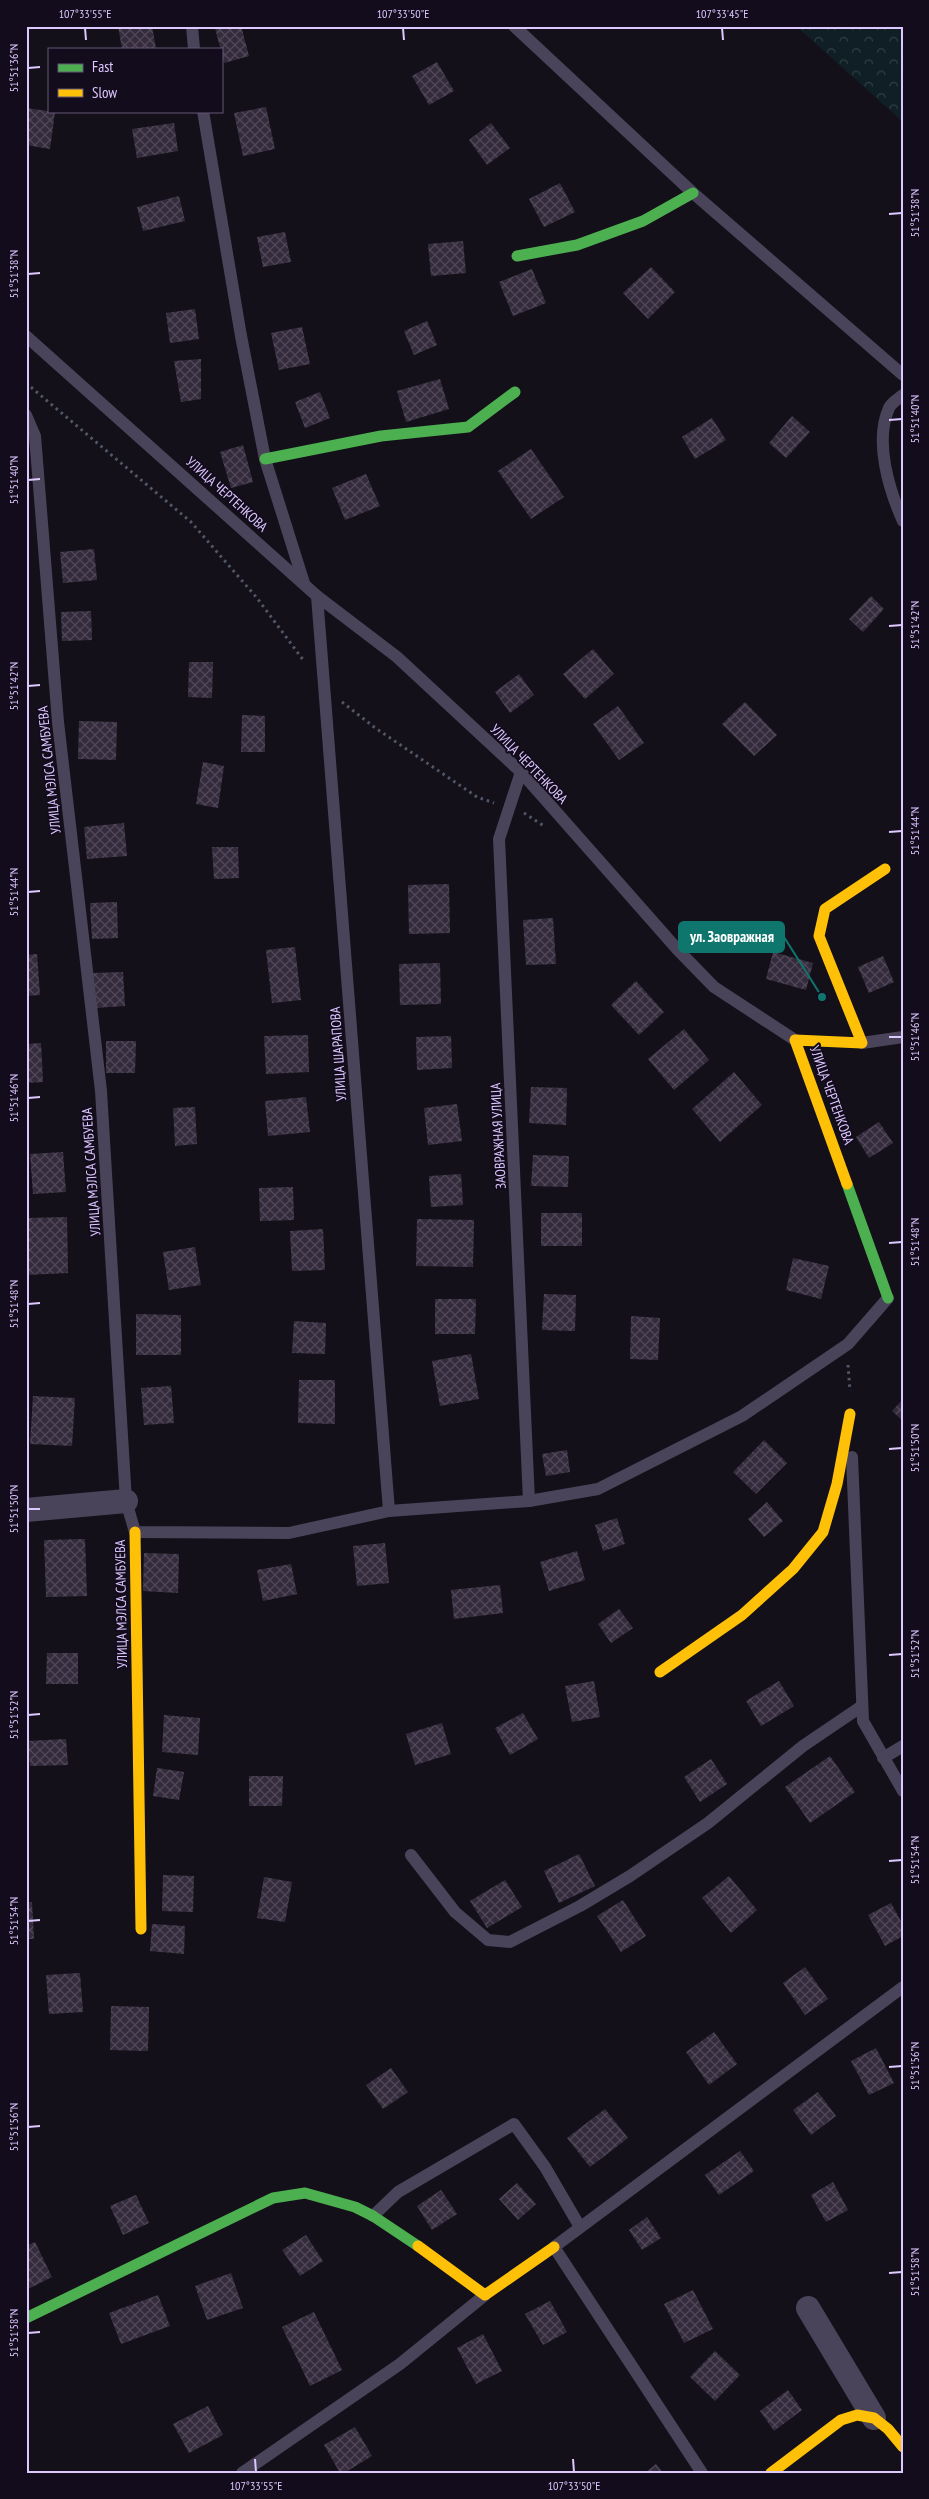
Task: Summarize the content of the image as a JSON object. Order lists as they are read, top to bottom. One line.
{"streets":{"street":["УЛИЦА ЧЕРТЕНКОВА","УЛИЦА МЭЛСА САМБУЕВА"],"lane":["УЛИЦА ШАРАПОВА","ЗАОВРАЖНАЯ УЛИЦА"]},"crossings":[["УЛИЦА ЧЕРТЕНКОВА","УЛИЦА ШАРАПОВА"],["УЛИЦА ЧЕРТЕНКОВА","ЗАОВРАЖНАЯ УЛИЦА"]],"places":["ул. Заовражная"],"legend":["Fast","Slow"],"coordinates":["107°33'55\"E","107°33'50\"E","107°33'45\"E","51°51'36\"N","51°51'38\"N","51°51'40\"N","51°51'42\"N","51°51'44\"N","51°51'46\"N","51°51'48\"N","51°51'50\"N","51°51'52\"N","51°51'54\"N","51°51'56\"N","51°51'58\"N"]}
